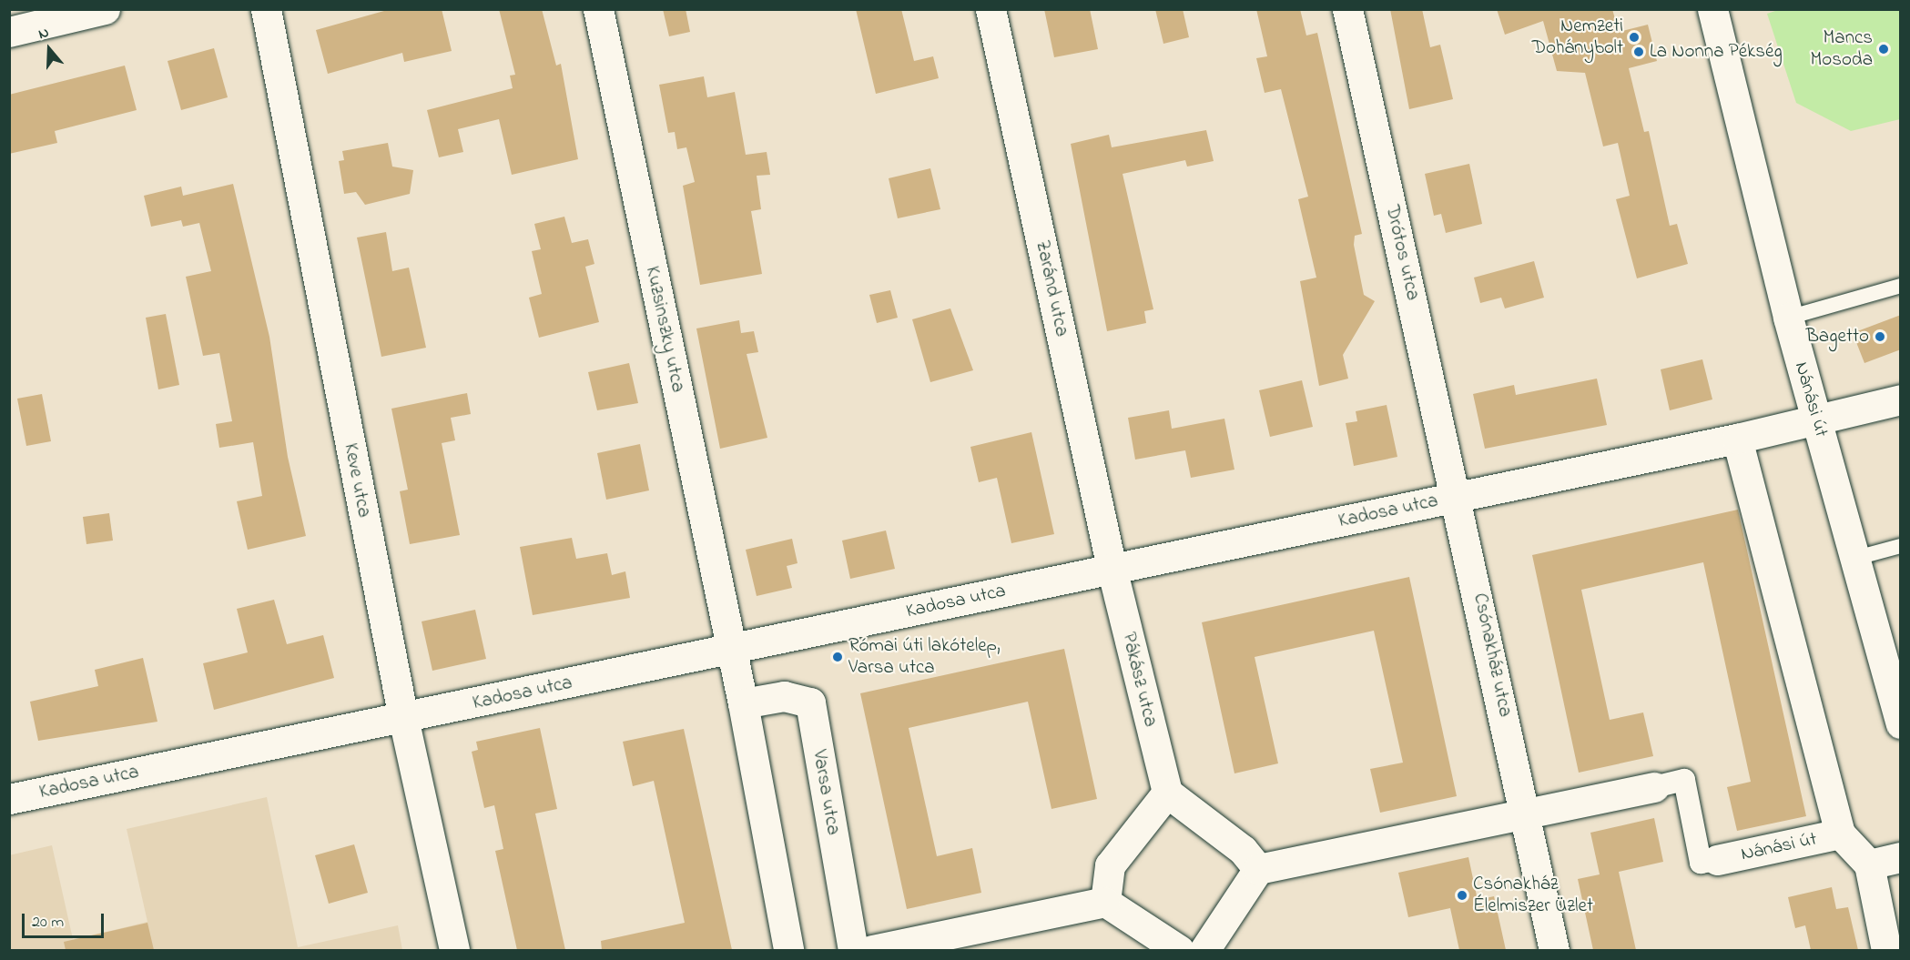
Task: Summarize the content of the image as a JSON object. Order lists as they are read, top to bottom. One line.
{"streets":{"street":["Drótos utca","Zaránd utca","Kuzsinszky utca","Nánási út","Keve utca","Kadosa utca","Csónakház utca","Pákász utca","Varsa utca"]},"crossings":[["Drótos utca","Kadosa utca"],["Drótos utca","Csónakház utca"],["Zaránd utca","Kadosa utca"],["Zaránd utca","Pákász utca"],["Kuzsinszky utca","Kadosa utca"],["Nánási út","Kadosa utca"],["Keve utca","Kadosa utca"],["Kadosa utca","Csónakház utca"],["Kadosa utca","Pákász utca"]],"places":["Nemzeti Dohánybolt","Mancs Mosoda","La Nonna Pékség","Bagetto","Római úti lakótelep, Varsa utca","Csónakház Élelmiszer Üzlet"],"scale_bar":"20 m","north":"top"}
